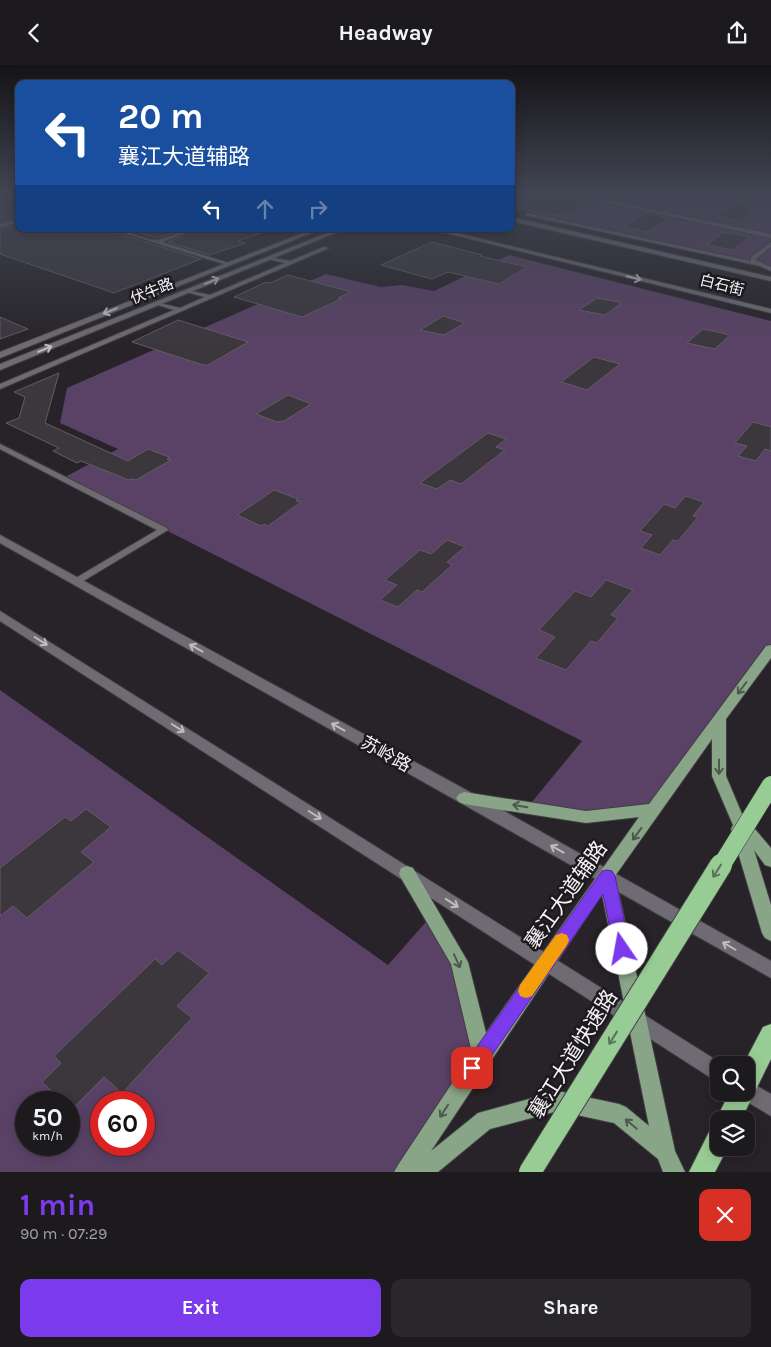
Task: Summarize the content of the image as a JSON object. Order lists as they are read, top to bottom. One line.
{"streets":{"highway":["襄江大道快速路"],"main road":["襄江大道辅路"],"street":["白石街","伏牛路","苏岭路"]},"crossings":[["苏岭路","襄江大道辅路"]],"one_way":["襄江大道辅路","襄江大道快速路"],"page":{"header":"Headway","turn":["20 m","襄江大道辅路"],"speed":"50 km/h","limit":"60","heading":["1 min","90 m · 07:29"],"buttons":["Exit","Share"]}}
